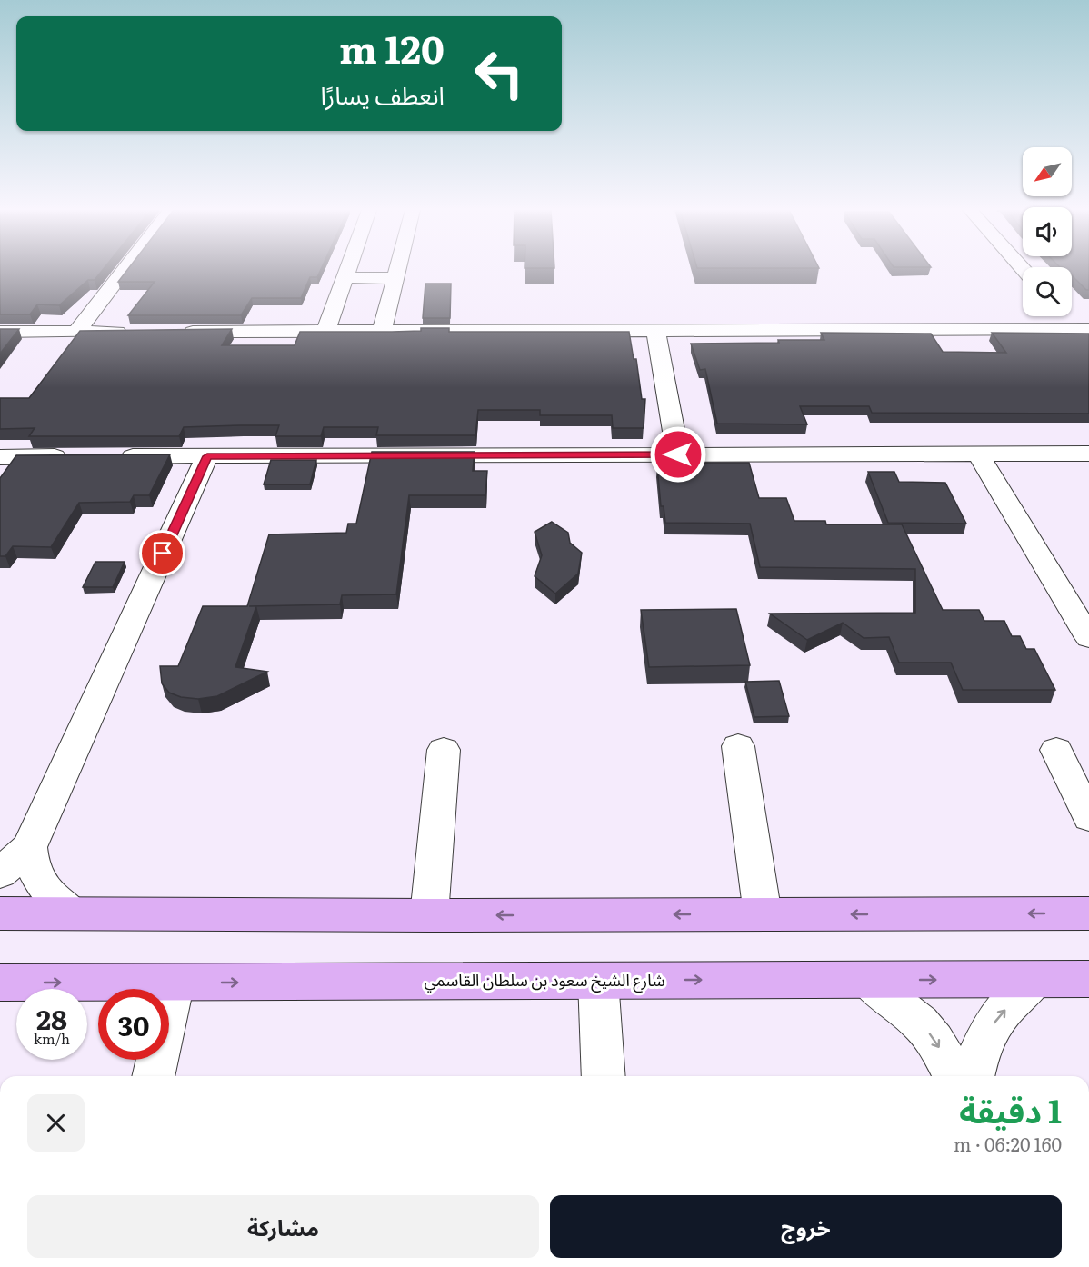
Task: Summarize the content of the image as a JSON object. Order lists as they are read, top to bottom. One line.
{"streets":{"main road":["شارع الشيخ سعود بن سلطان القاسمي"]},"north":"bottom left","page":{"turn":["120 m","انعطف يسارًا"],"speed":"28 km/h","limit":"30","heading":["1 دقيقة","160 m · 06:20"],"buttons":["خروج","مشاركة"]}}
